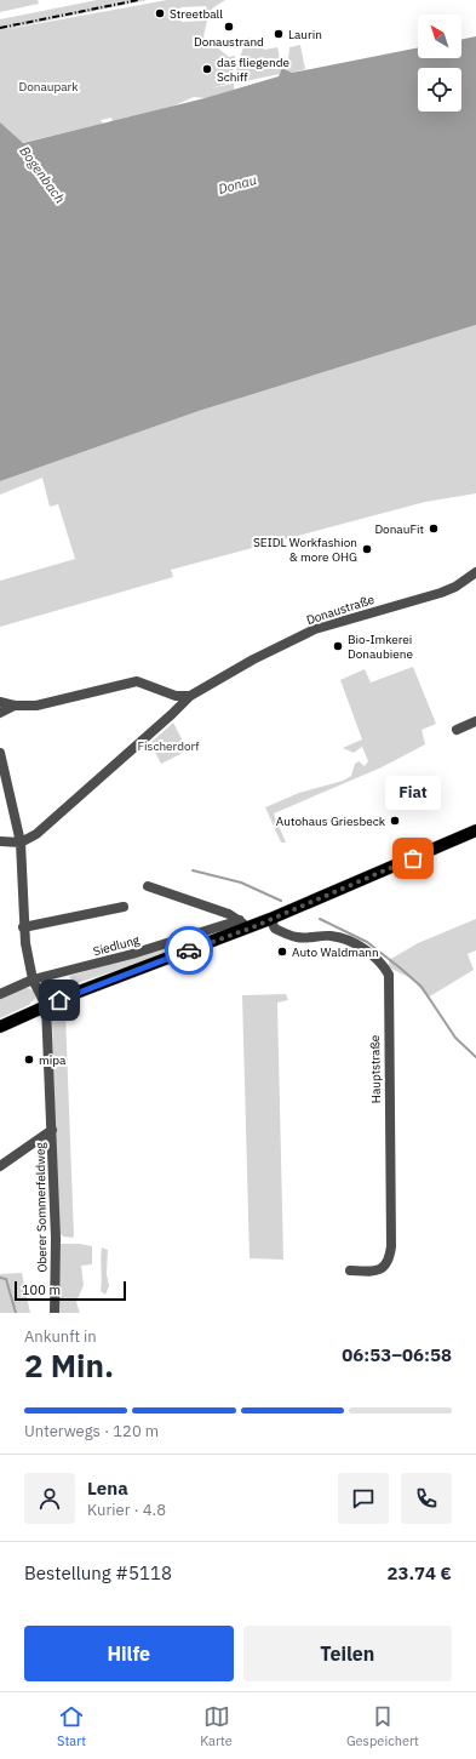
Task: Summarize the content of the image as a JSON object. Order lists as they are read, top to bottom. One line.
{"streets":{"street":["Donaustraße","Siedlung","Hauptstraße","Oberer Sommerfeldweg"]},"water":["Bogenbach","Donau"],"parks":["Donaupark","Fischerdorf"],"places":["Streetball","Donaustrand","Laurin","das fliegende Schiff","DonauFit","SEIDL Workfashion & more OHG","Bio-Imkerei Donaubiene","Autohaus Griesbeck","Fiat","Auto Waldmann","mipa"],"scale_bar":"100 m","north":"top left","page":{"bubble":"Fiat","scale":"100 m","heading":["2 Min.","Ankunft in","06:53–06:58"],"panel":["Lena","Kurier · 4.8","Bestellung #5118","23.74 €"],"bar":"Unterwegs · 120 m","buttons":["Hilfe","Teilen"],"tabs":["Start","Karte","Gespeichert"]}}
